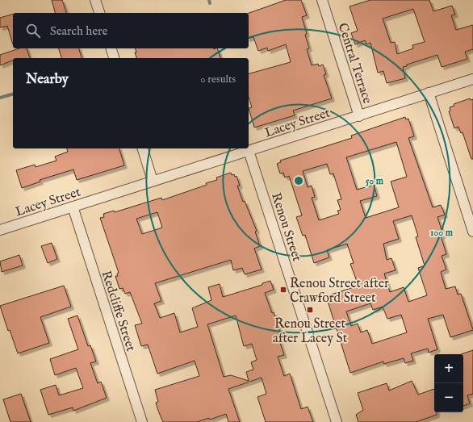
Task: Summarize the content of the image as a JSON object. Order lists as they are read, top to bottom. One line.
{"streets":{"street":["Central Terrace","Lacey Street","Renou Street","Redcliffe Street"]},"crossings":[["Central Terrace","Lacey Street"],["Lacey Street","Renou Street"],["Lacey Street","Redcliffe Street"]],"places":{"transit":["Renou Street after Crawford Street","Renou Street after Lacey St"]},"page":{"search":"Search here","heading":["Nearby","0 results"],"map_buttons":["+","−"]},"rings":["50 m","100 m"]}
